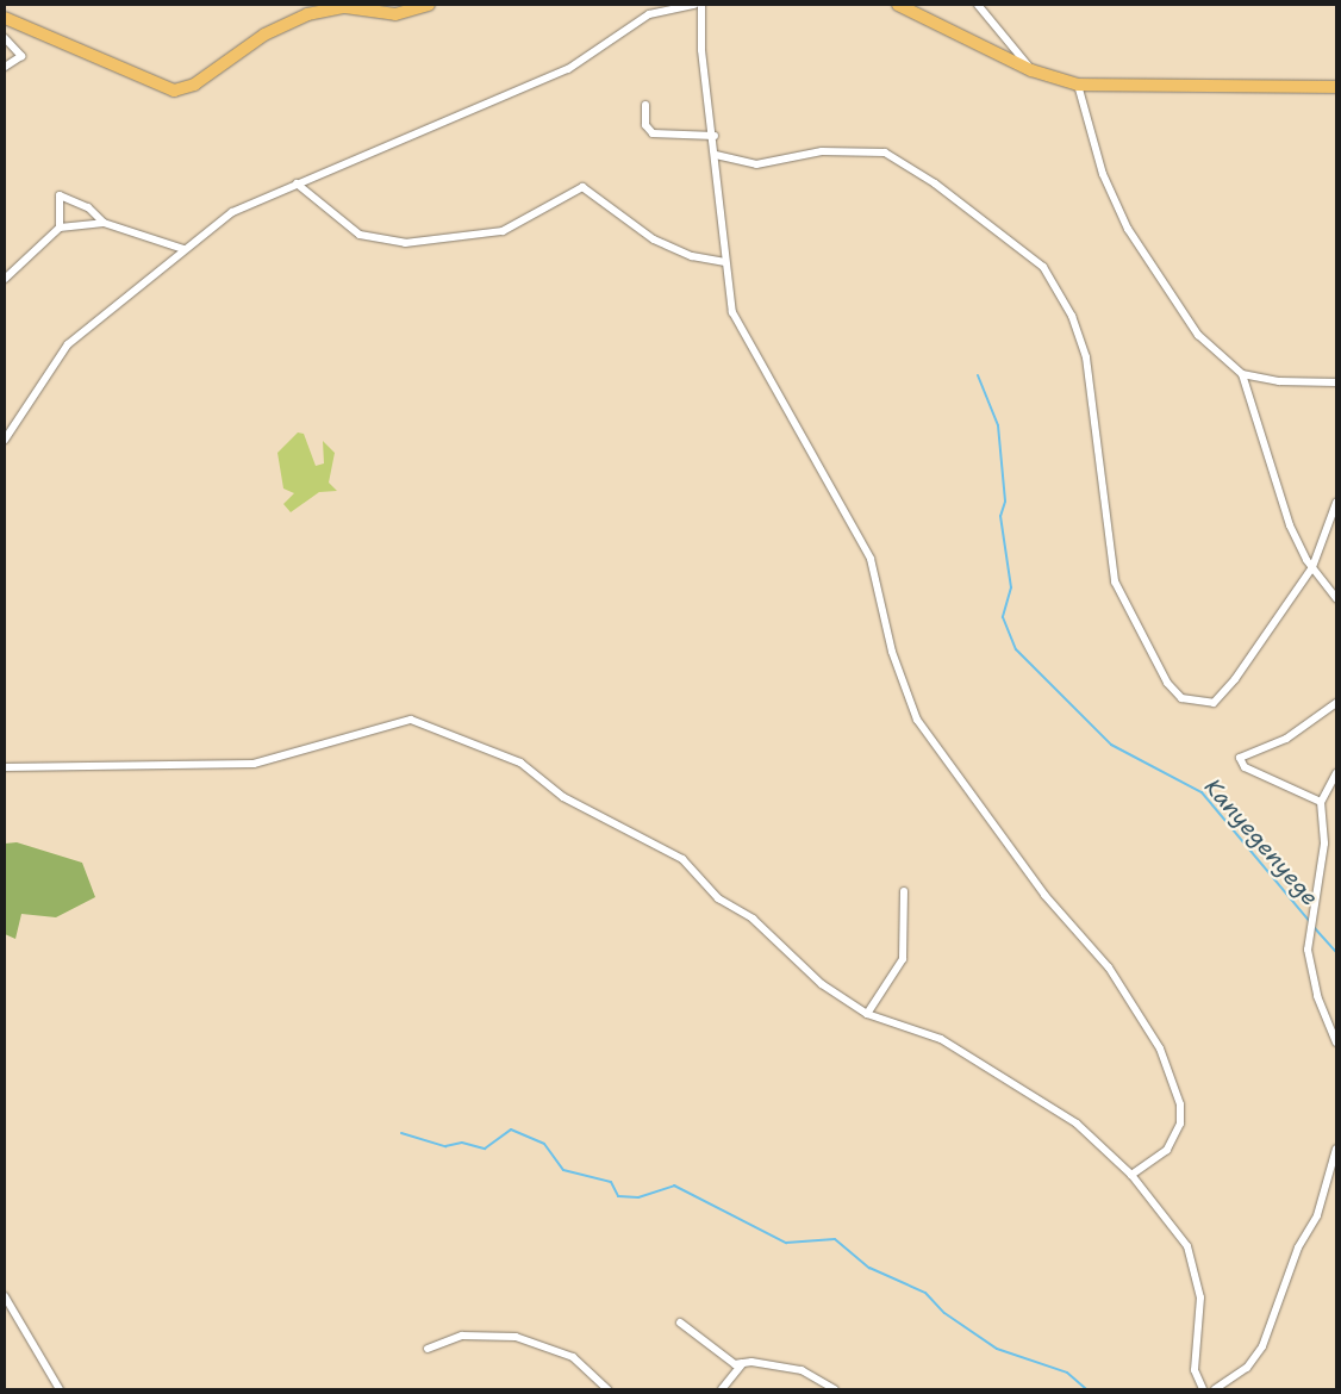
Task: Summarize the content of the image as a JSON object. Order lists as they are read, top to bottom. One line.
{"water":["Kanyegenyege"]}
